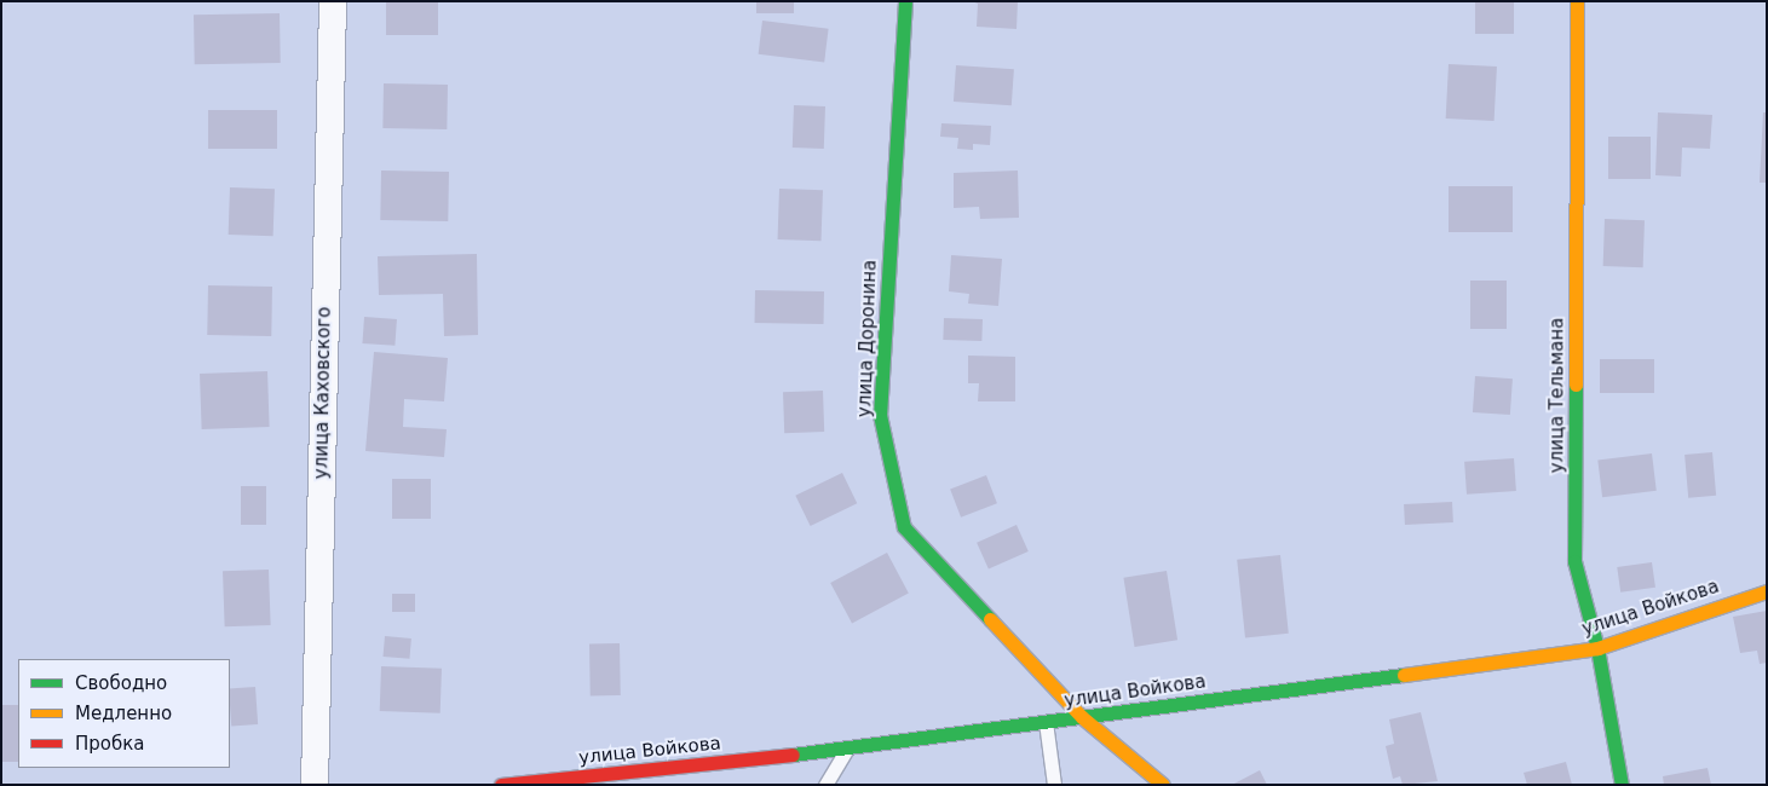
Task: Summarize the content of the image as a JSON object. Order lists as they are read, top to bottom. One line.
{"streets":{"street":["улица Доронина","улица Каховского","улица Тельмана","улица Войкова"]},"crossings":[["улица Доронина","улица Войкова"],["улица Тельмана","улица Войкова"]],"legend":["Свободно","Медленно","Пробка"]}
